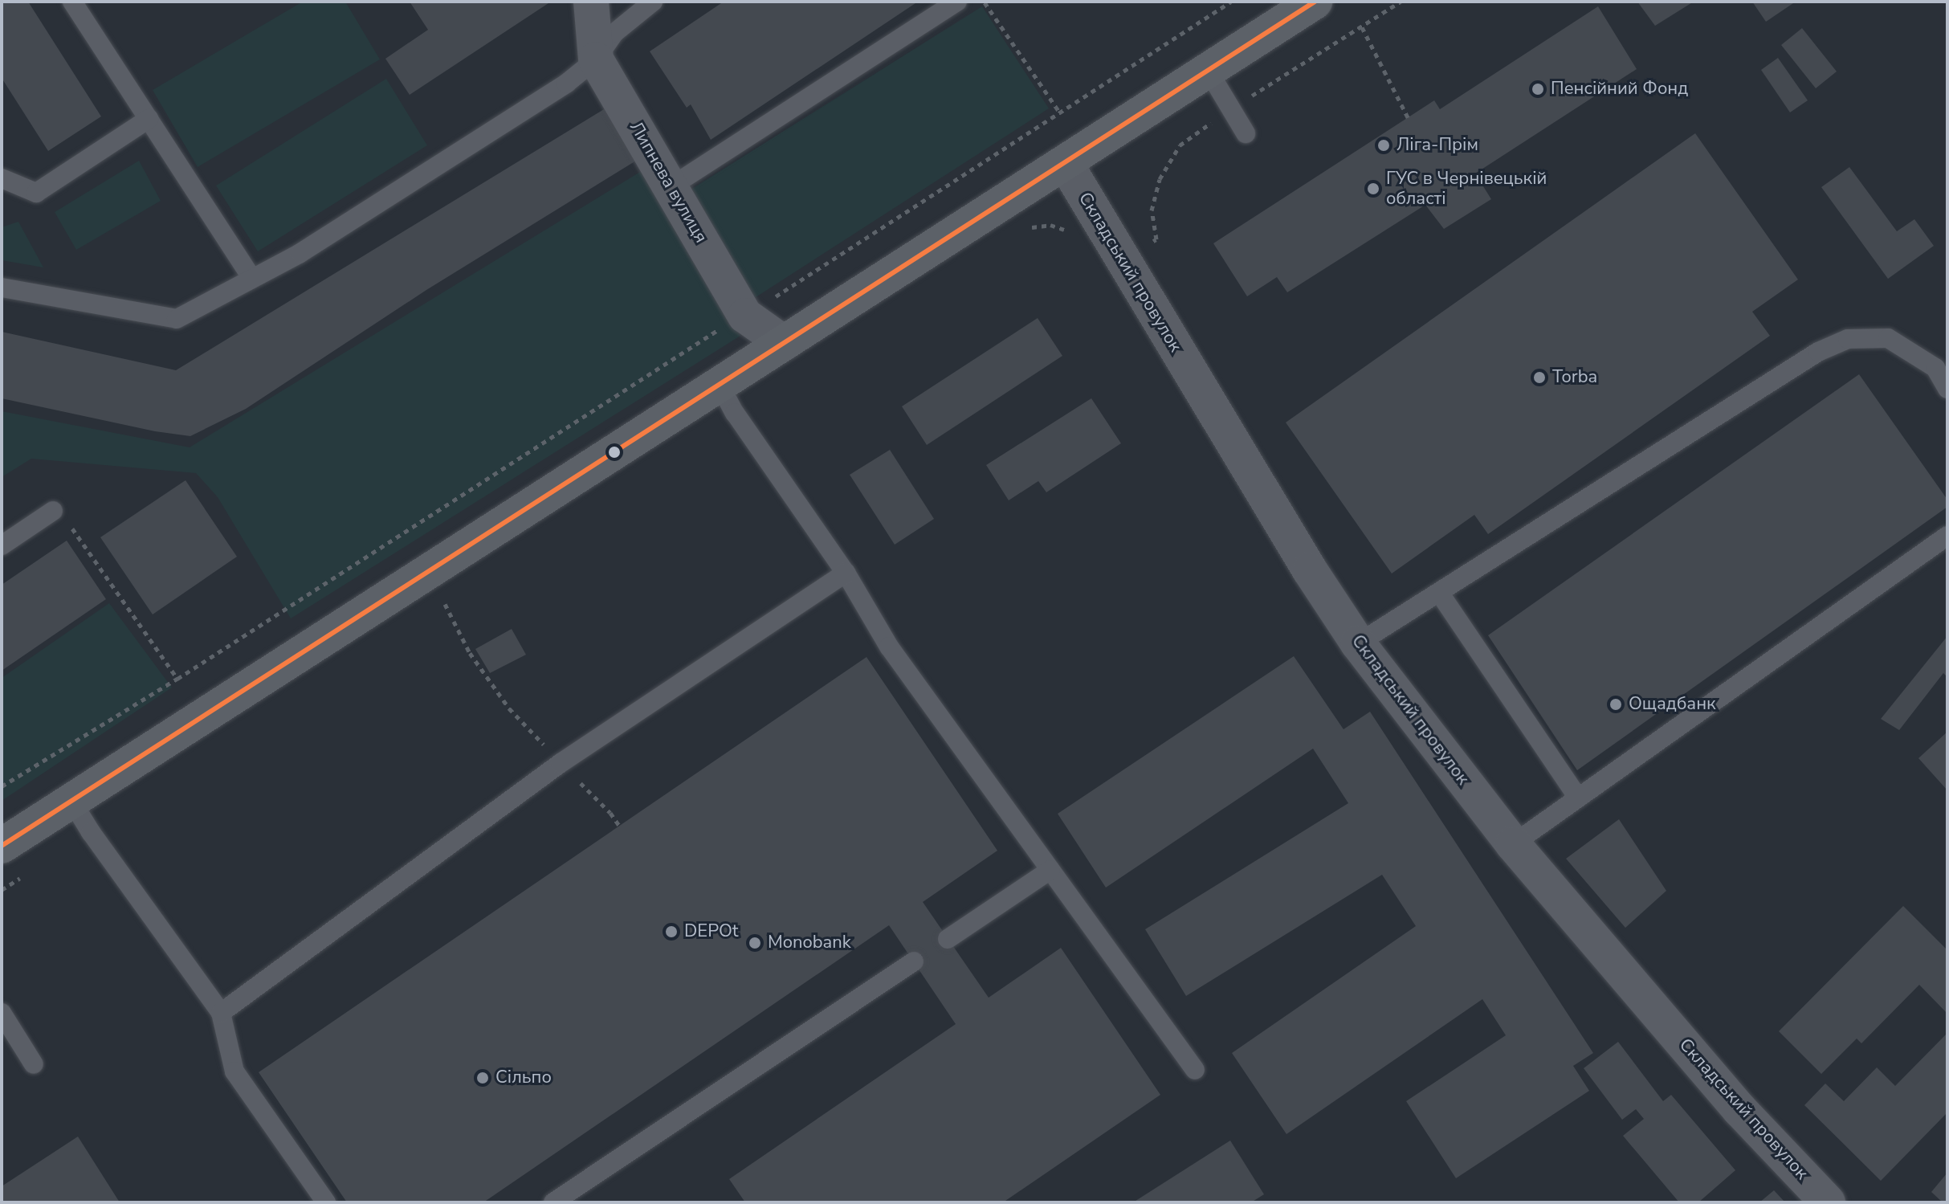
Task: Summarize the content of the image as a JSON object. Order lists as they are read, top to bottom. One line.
{"streets":{"street":["Липнева вулиця","Складський провулок"]},"places":["Пенсійний Фонд","Ліга-Прім","ГУС в Чернівецькій області","Torba","Ощадбанк","DEPOt","Monobank","Сільпо"]}
